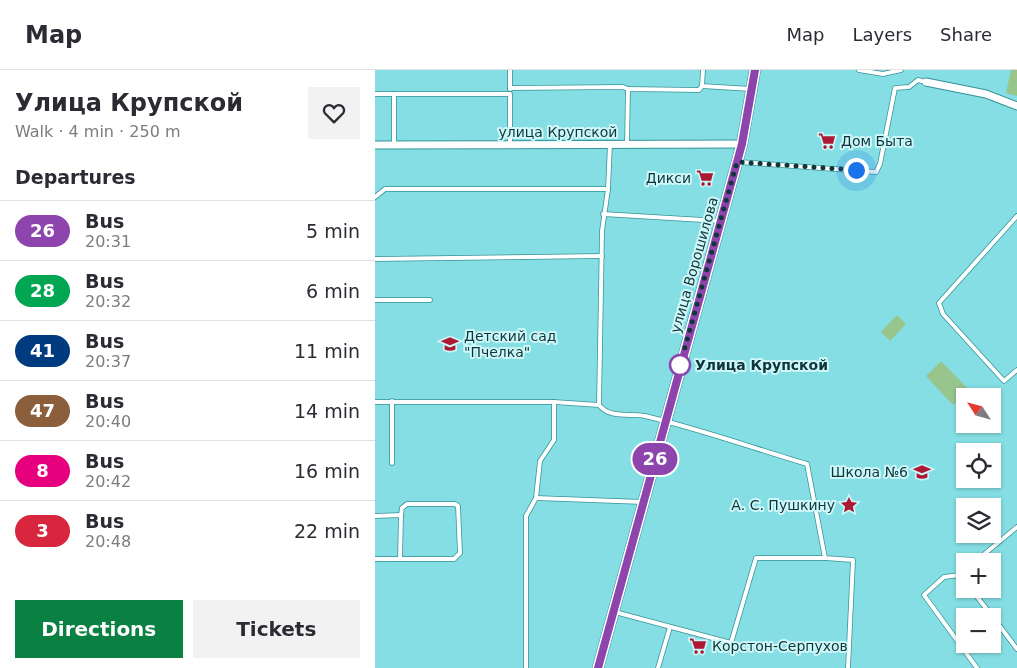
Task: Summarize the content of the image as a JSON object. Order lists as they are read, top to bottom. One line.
{"streets":{"main road":["улица Ворошилова"],"street":["улица Крупской"]},"crossings":[["улица Крупской","улица Ворошилова"]],"places":{"supermarket":["Дом Быта","Дикси","Корстон-Серпухов"],"school or university":["Детский сад \"Пчелка\"","Школа №6"],"other":["Улица Крупской"],"place":["А. С. Пушкину"]},"lines":["bus line 26"],"north":"top left","page":{"header":"Map","nav":["Map","Layers","Share"],"heading":[["Улица Крупской","Walk · 4 min · 250 m"],"Departures"],"on_map":"26","list":[{"mark":"26","name":"Bus","note":"20:31","value":"5 min"},{"mark":"28","name":"Bus","note":"20:32","value":"6 min"},{"mark":"41","name":"Bus","note":"20:37","value":"11 min"},{"mark":"47","name":"Bus","note":"20:40","value":"14 min"},{"mark":"8","name":"Bus","note":"20:42","value":"16 min"},{"mark":"3","name":"Bus","note":"20:48","value":"22 min"}],"map_buttons":["+","−"],"buttons":["Directions","Tickets"]}}
